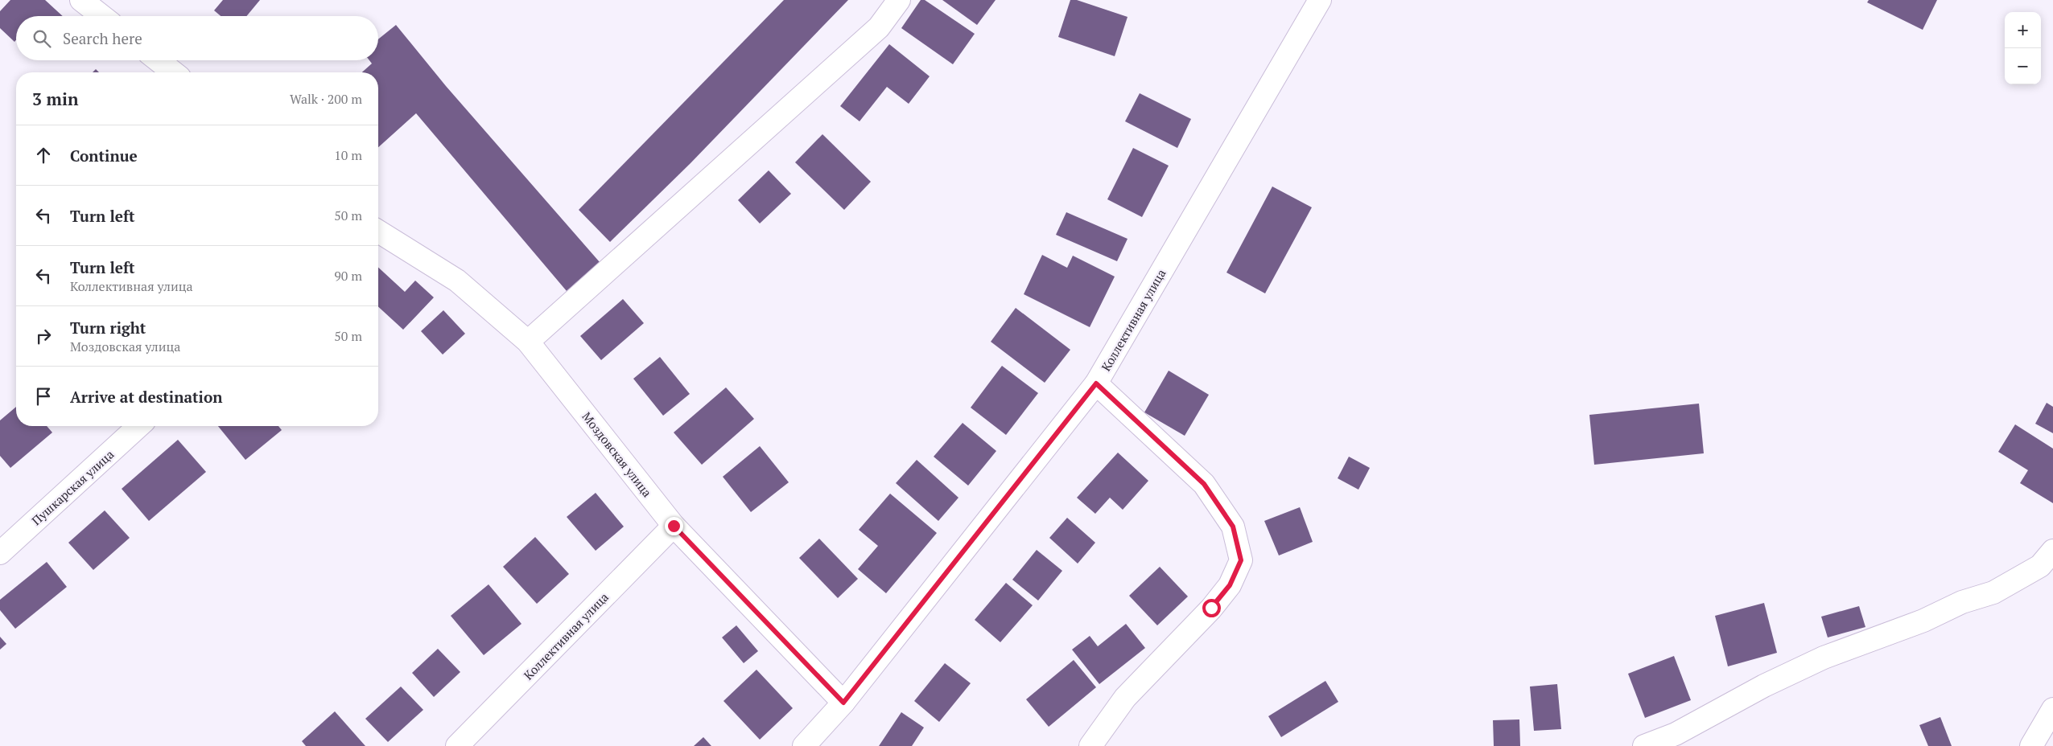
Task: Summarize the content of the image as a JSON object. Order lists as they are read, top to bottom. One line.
{"streets":{"street":["Коллективная улица","Моздовская улица","Пушкарская улица"]},"crossings":[["Коллективная улица","Моздовская улица"]],"page":{"map_buttons":["+","−"],"search":"Search here","heading":["3 min","Walk · 200 m"],"list":[["Continue","10 m"],["Turn left","50 m"],["Turn left","Коллективная улица","90 m"],["Turn right","Моздовская улица","50 m"],"Arrive at destination"]}}
